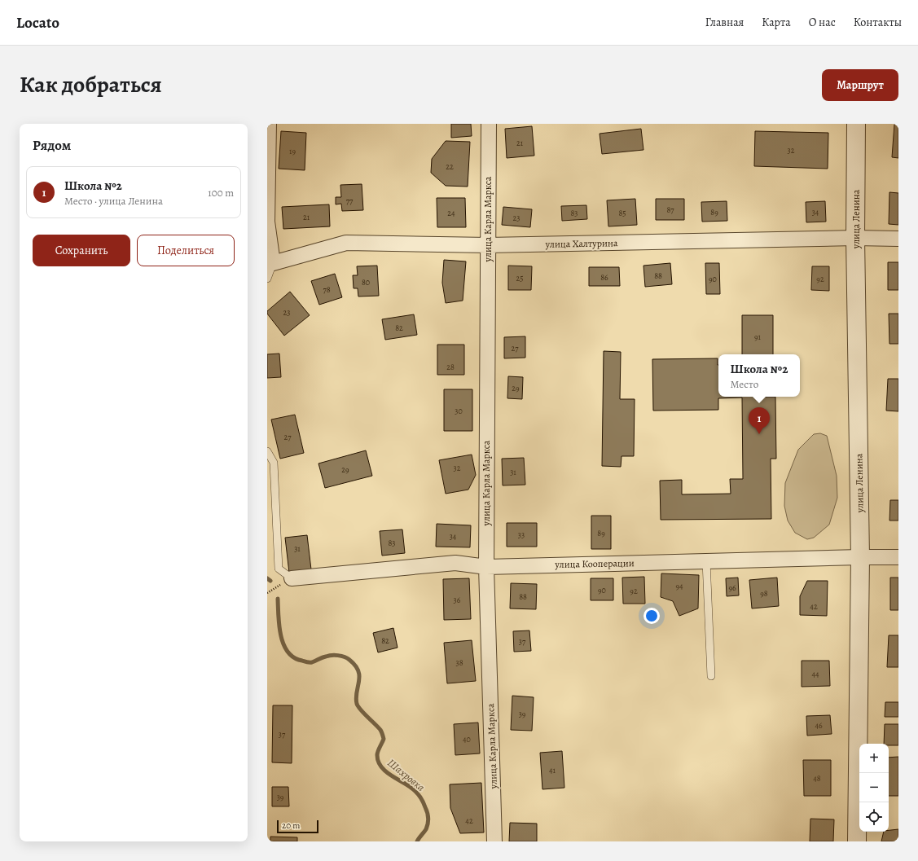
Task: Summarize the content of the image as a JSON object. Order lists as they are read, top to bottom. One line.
{"streets":{"street":["улица Карла Маркса","улица Ленина","улица Халтурина","улица Кооперации"]},"crossings":[["улица Карла Маркса","улица Халтурина"],["улица Карла Маркса","улица Кооперации"],["улица Ленина","улица Халтурина"],["улица Ленина","улица Кооперации"]],"water":["Шахровка"],"house_numbers":["21","32","19","22","77","87","89","34","24","83","85","21","23","88","86","25","90","92","80","78","23","82","91","27","28","29","30","27","32","29","31","89","33","34","83","31","94","96","90","92","98","88","36","42","82","37","38","44","39","46","37","40","41","48","39","42"],"scale_bar":"20 m","page":{"header":"Locato","nav":["Главная","Карта","О нас","Контакты"],"title":"Как добраться","buttons":["Маршрут",["Сохранить","Поделиться"]],"heading":"Рядом","list":[{"mark":"1","name":"Школа №2","note":"Место · улица Ленина","value":"100 m"}],"popup":["Школа №2","Место"],"pins":"1","map_buttons":["+","−"],"scale":"20 m"}}
